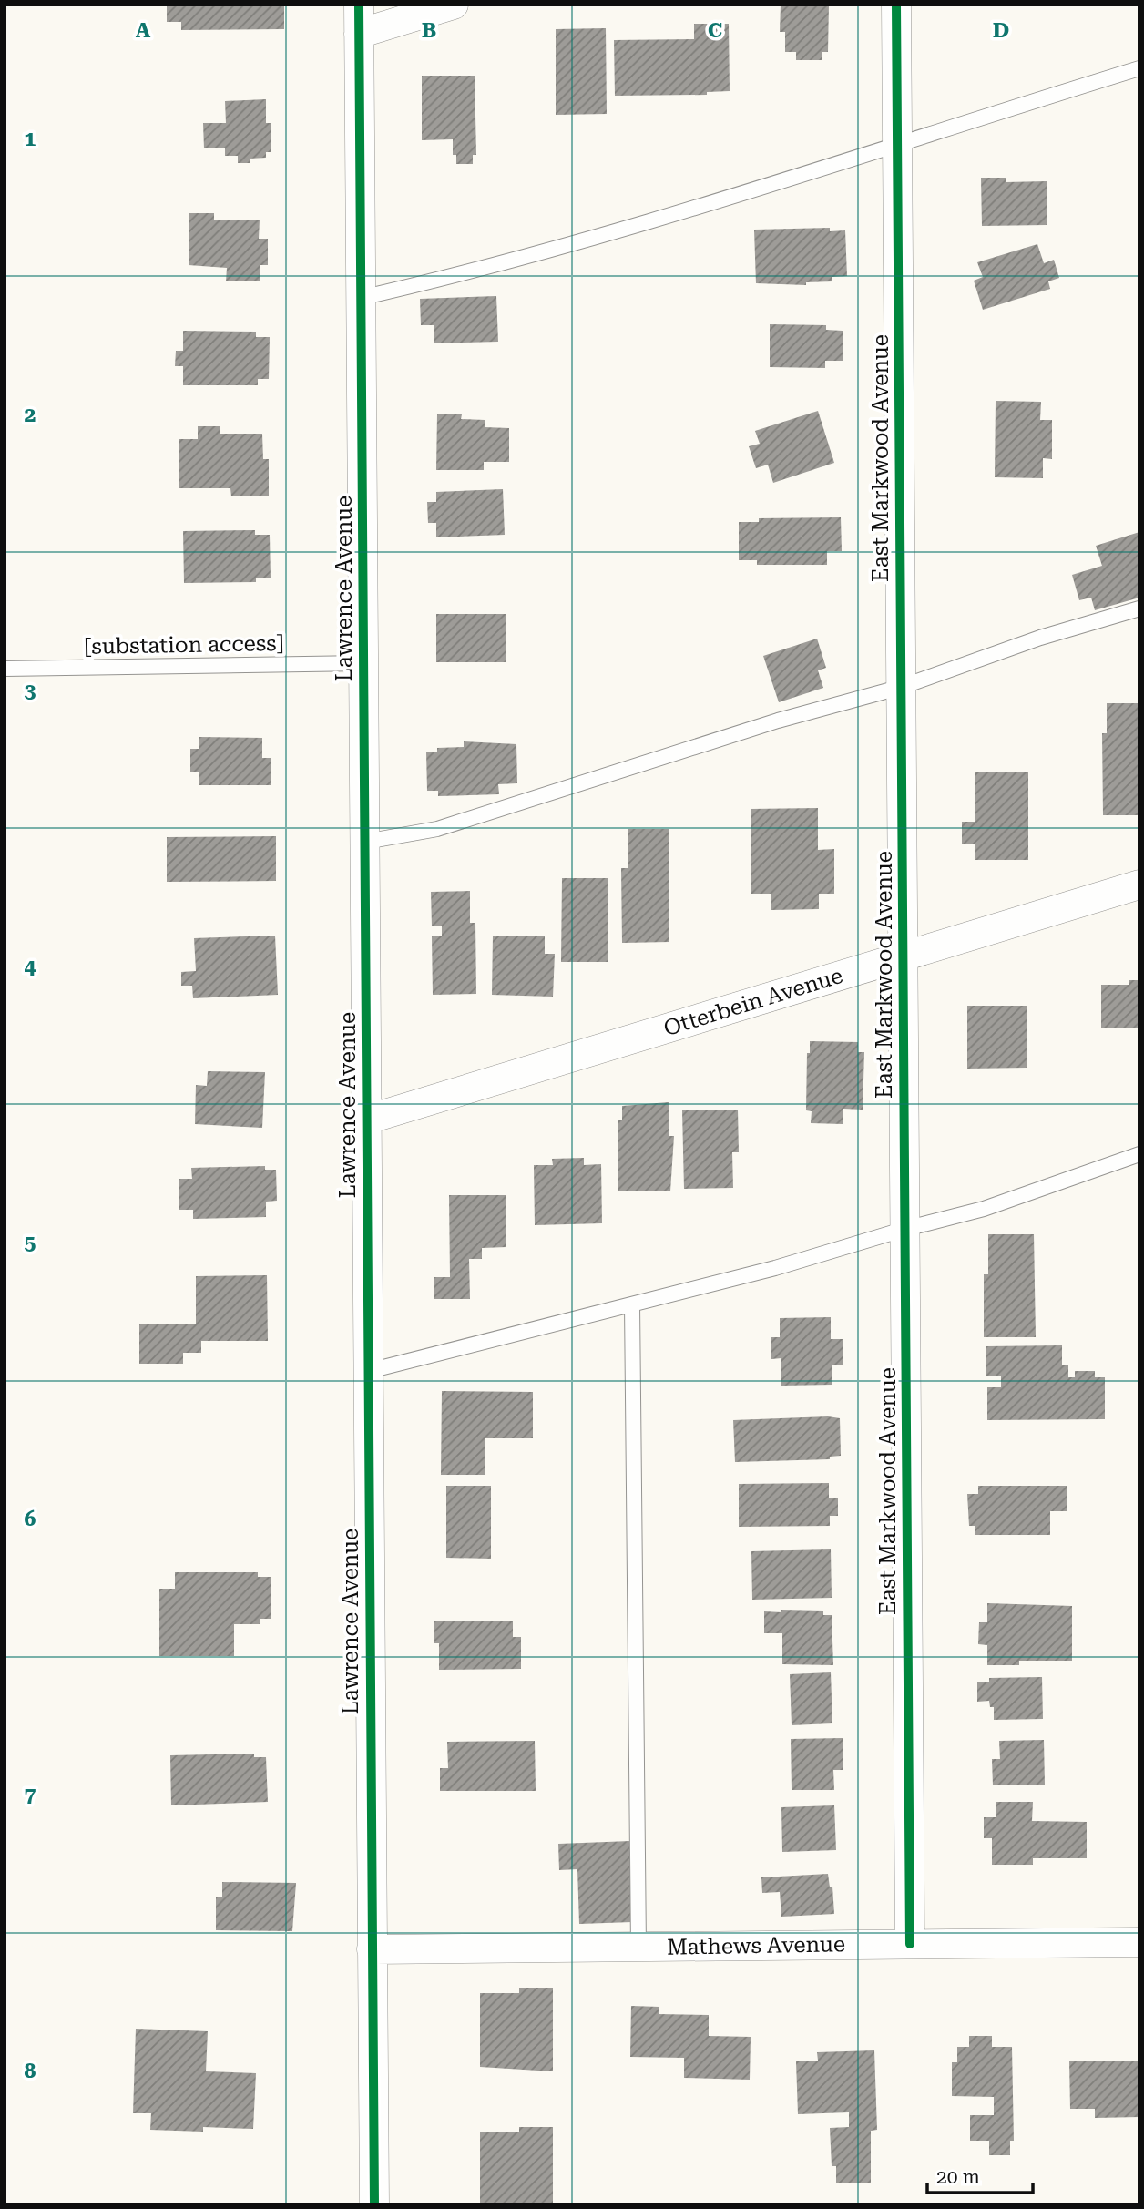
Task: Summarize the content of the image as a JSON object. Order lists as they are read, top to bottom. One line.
{"streets":{"street":["East Markwood Avenue","Lawrence Avenue","Otterbein Avenue","Mathews Avenue"],"lane":["[substation access]"]},"crossings":[["East Markwood Avenue","Otterbein Avenue"],["East Markwood Avenue","Mathews Avenue"],["Lawrence Avenue","[substation access]"],["Lawrence Avenue","Otterbein Avenue"],["Lawrence Avenue","Mathews Avenue"]],"scale_bar":"20 m","grid":{"columns":["A","B","C","D"],"rows":["1","2","3","4","5","6","7","8"]}}
